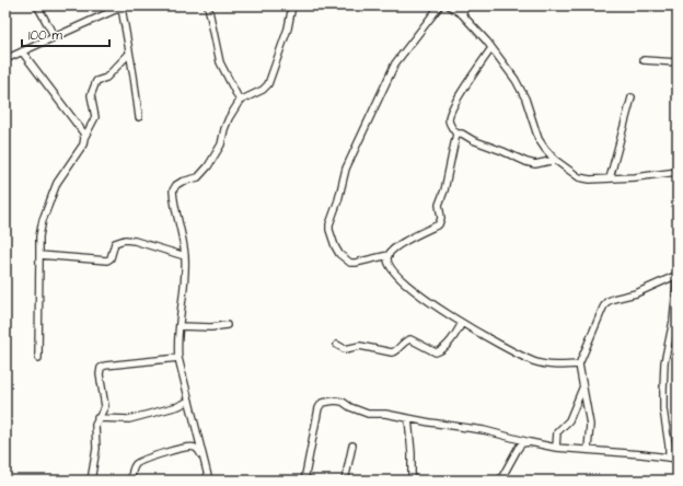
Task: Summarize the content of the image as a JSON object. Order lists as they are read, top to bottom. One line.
{"scale_bar":"100 m"}
